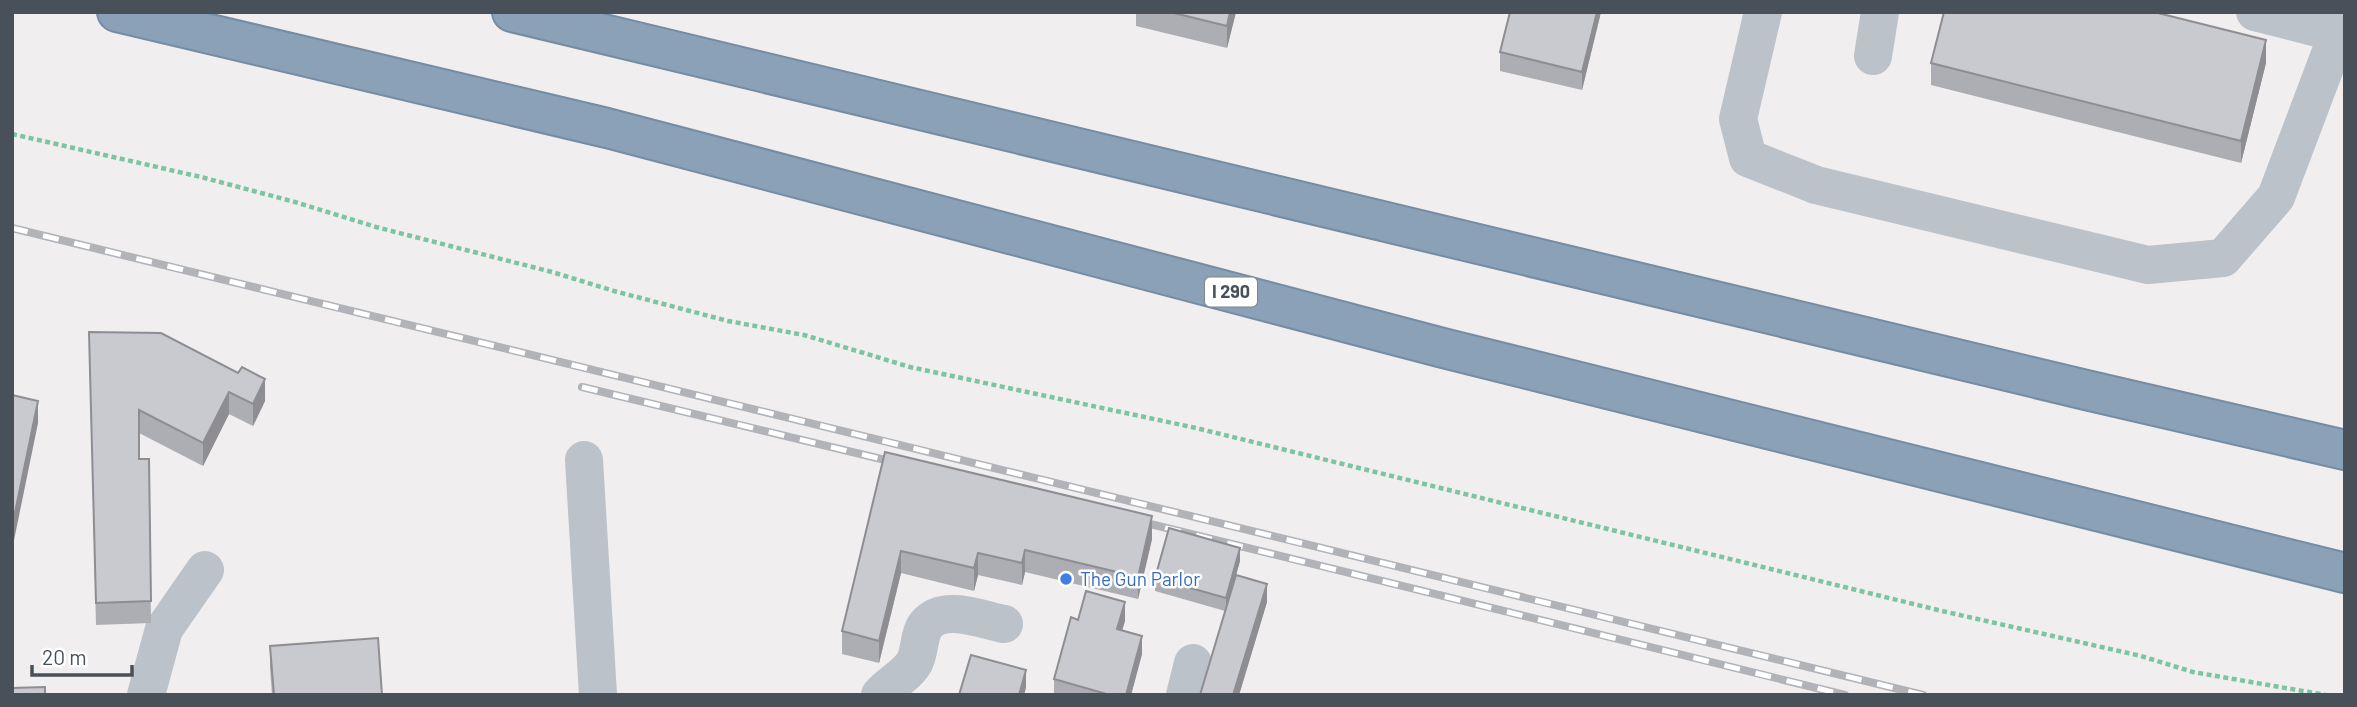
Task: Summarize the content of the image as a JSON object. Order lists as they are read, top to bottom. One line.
{"streets":{"highway":["I 290"]},"places":["The Gun Parlor"],"scale_bar":"20 m"}
